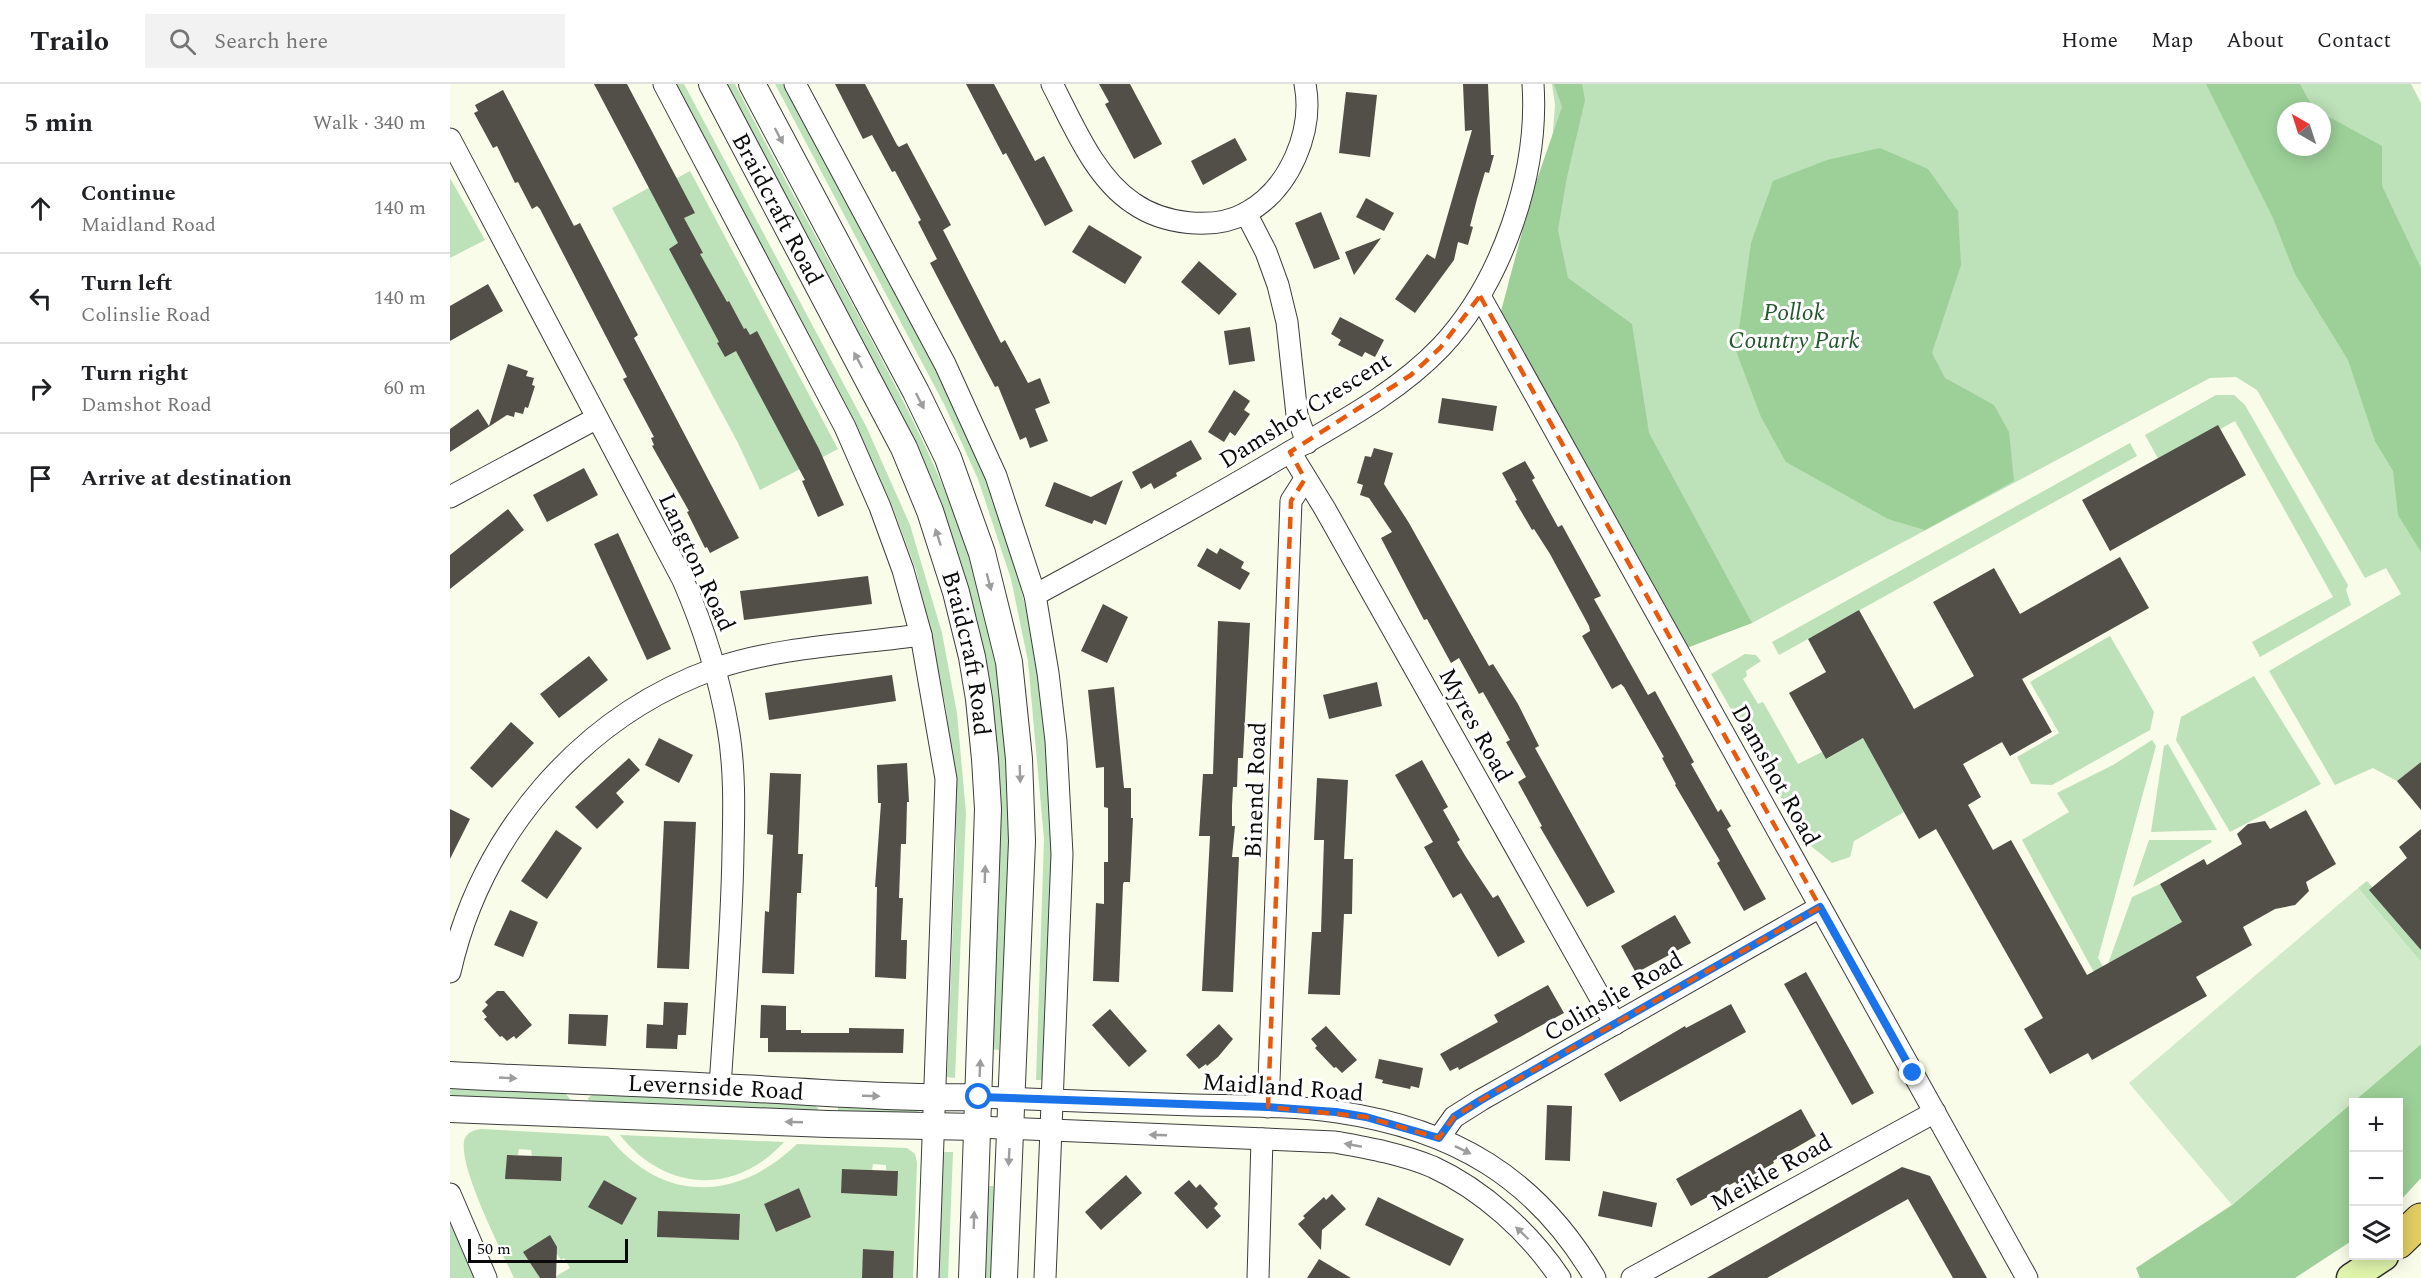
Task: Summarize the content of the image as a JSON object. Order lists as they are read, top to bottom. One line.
{"streets":{"street":["Braidcraft Road","Damshot Crescent","Langton Road","Myres Road","Damshot Road","Binend Road","Colinslie Road","Maidland Road","Levernside Road","Meikle Road"]},"crossings":[["Braidcraft Road","Maidland Road"],["Braidcraft Road","Levernside Road"],["Damshot Crescent","Myres Road"],["Damshot Crescent","Damshot Road"],["Langton Road","Levernside Road"],["Myres Road","Binend Road"],["Myres Road","Colinslie Road"],["Damshot Road","Colinslie Road"],["Damshot Road","Meikle Road"],["Binend Road","Maidland Road"],["Colinslie Road","Maidland Road"],["Maidland Road","Levernside Road"]],"parks":["Pollok Country Park"],"scale_bar":"50 m","north":"top left","page":{"header":"Trailo","search":"Search here","nav":["Home","Map","About","Contact"],"heading":["5 min","Walk · 340 m"],"list":[["Continue","Maidland Road","140 m"],["Turn left","Colinslie Road","140 m"],["Turn right","Damshot Road","60 m"],"Arrive at destination"],"map_buttons":["+","−"],"scale":"50 m"}}
